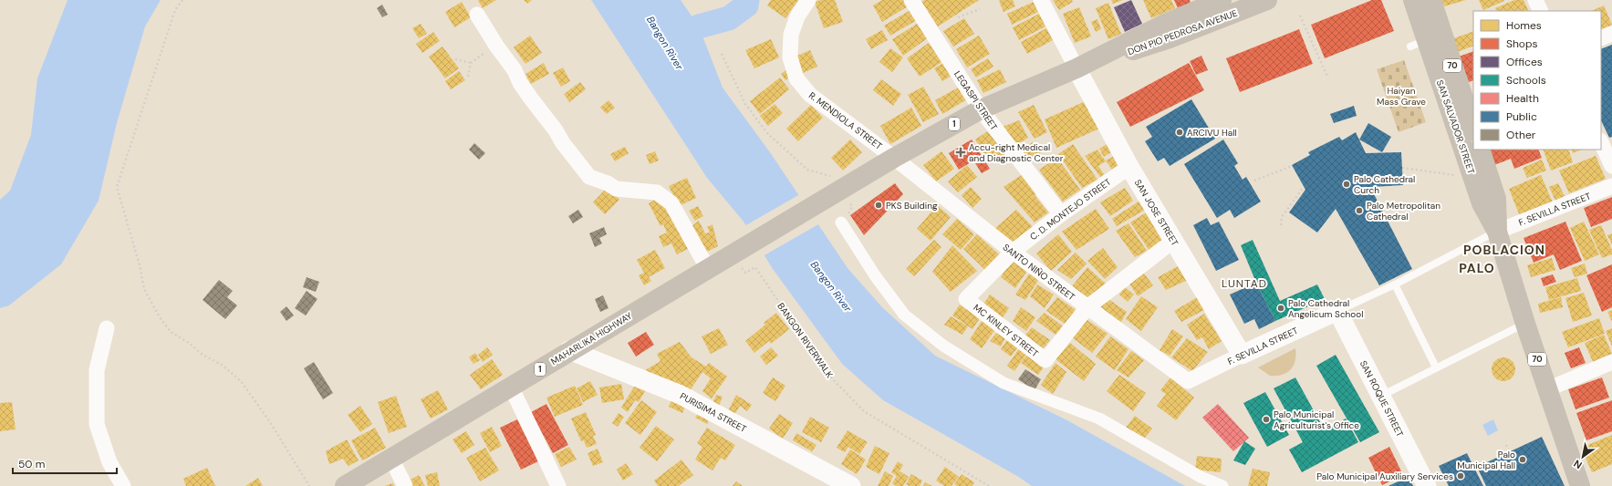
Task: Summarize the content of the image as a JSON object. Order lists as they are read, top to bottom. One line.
{"streets":{"highway":["DON PIO PEDROSA AVENUE","70","1","SAN SALVADOR STREET","MAHARLIKA HIGHWAY"],"street":["LEGASPI STREET","R. MENDIOLA STREET","C. D. MONTEJO STREET","F. SEVILLA STREET","SAN JOSE STREET","SANTO NIÑO STREET","MC KINLEY STREET","SAN ROQUE STREET","PURISIMA STREET"],"path":["BANGON RIVERWALK"]},"crossings":[["DON PIO PEDROSA AVENUE","LEGASPI STREET"],["DON PIO PEDROSA AVENUE","R. MENDIOLA STREET"],["DON PIO PEDROSA AVENUE","SAN JOSE STREET"],["DON PIO PEDROSA AVENUE","SANTO NIÑO STREET"],["DON PIO PEDROSA AVENUE","MAHARLIKA HIGHWAY"],["LEGASPI STREET","C. D. MONTEJO STREET"],["R. MENDIOLA STREET","SANTO NIÑO STREET"],["SAN SALVADOR STREET","F. SEVILLA STREET"],["C. D. MONTEJO STREET","SAN JOSE STREET"],["C. D. MONTEJO STREET","SANTO NIÑO STREET"],["C. D. MONTEJO STREET","MC KINLEY STREET"],["F. SEVILLA STREET","SAN JOSE STREET"],["F. SEVILLA STREET","SANTO NIÑO STREET"],["F. SEVILLA STREET","SAN ROQUE STREET"],["SANTO NIÑO STREET","MC KINLEY STREET"],["MAHARLIKA HIGHWAY","BANGON RIVERWALK"],["MAHARLIKA HIGHWAY","PURISIMA STREET"]],"districts":["POBLACION","PALO","LUNTAD"],"water":["Bangon River"],"parks":["Haiyan Mass Grave"],"places":{"other":["ARCIVU Hall","Palo Cathedral Curch","PKS Building","Palo Metropolitan Cathedral","Palo Cathedral Angelicum School","Palo Municipal Agriculturist's Office","Palo Municipal Hall","Palo Municipal Auxiliary Services"],"health":["Accu-right Medical and Diagnostic Center"]},"legend":["Homes","Shops","Offices","Schools","Health","Public","Other"],"scale_bar":"50 m","north":"bottom left"}
